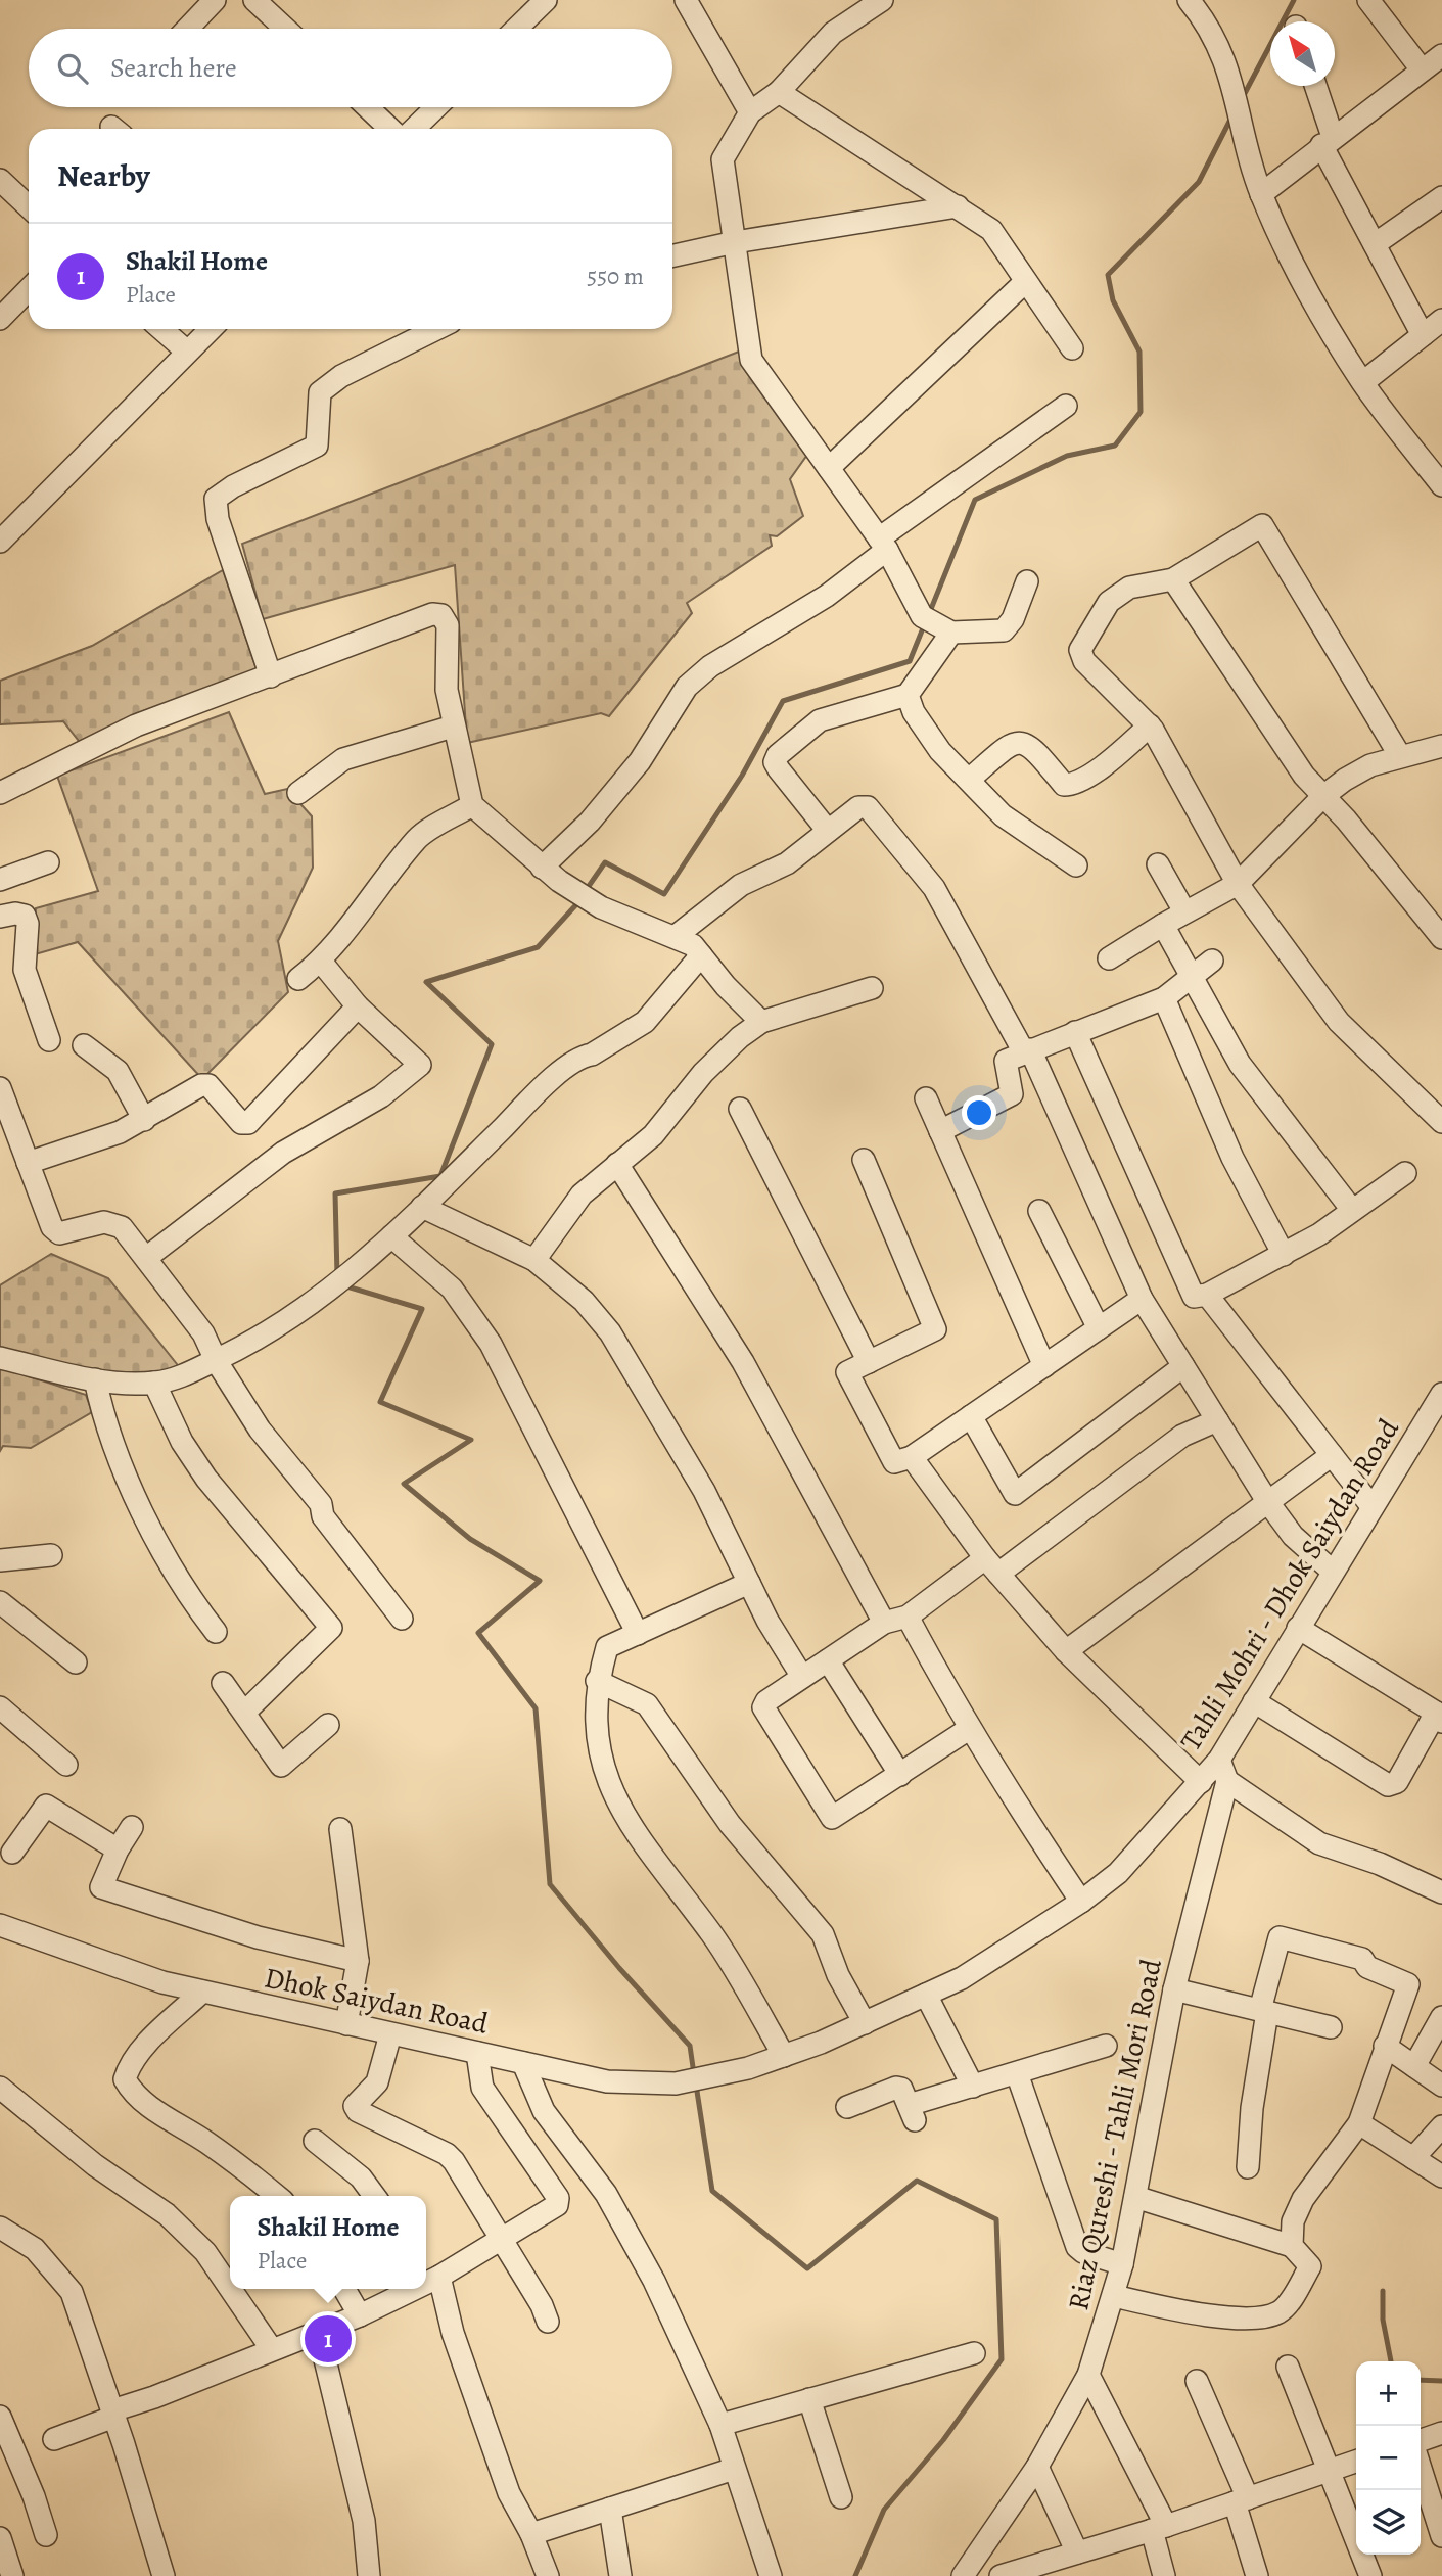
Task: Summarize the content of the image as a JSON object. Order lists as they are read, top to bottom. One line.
{"streets":{"street":["Tahli Mohri - Dhok Saiydan Road","Dhok Saiydan Road","Riaz Qureshi - Tahli Mori Road"]},"crossings":[["Tahli Mohri - Dhok Saiydan Road","Dhok Saiydan Road"],["Tahli Mohri - Dhok Saiydan Road","Riaz Qureshi - Tahli Mori Road"]],"north":"top left","page":{"search":"Search here","heading":"Nearby","list":[{"mark":"1","name":"Shakil Home","note":"Place","value":"550 m"}],"popup":["Shakil Home","Place"],"pins":"1","map_buttons":["+","−"]}}
